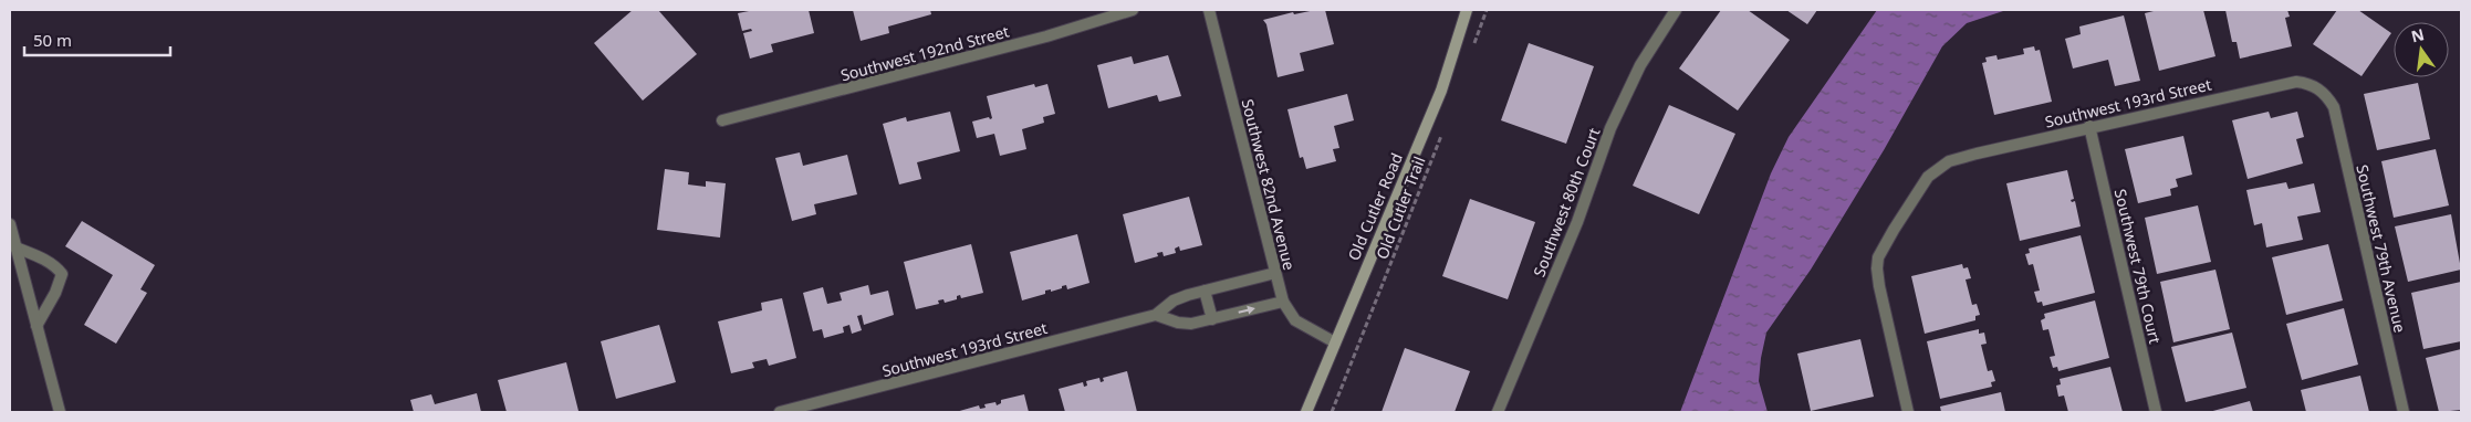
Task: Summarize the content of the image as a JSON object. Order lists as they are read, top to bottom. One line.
{"streets":{"main road":["Old Cutler Road"],"street":["Southwest 192nd Street","Southwest 193rd Street","Southwest 82nd Avenue","Southwest 80th Court","Southwest 79th Avenue","Southwest 79th Court"],"path":["Old Cutler Trail"]},"crossings":[["Southwest 193rd Street","Southwest 82nd Avenue"],["Southwest 193rd Street","Southwest 79th Avenue"],["Southwest 193rd Street","Southwest 79th Court"],["Southwest 82nd Avenue","Old Cutler Road"]],"scale_bar":"50 m","north":"top"}
